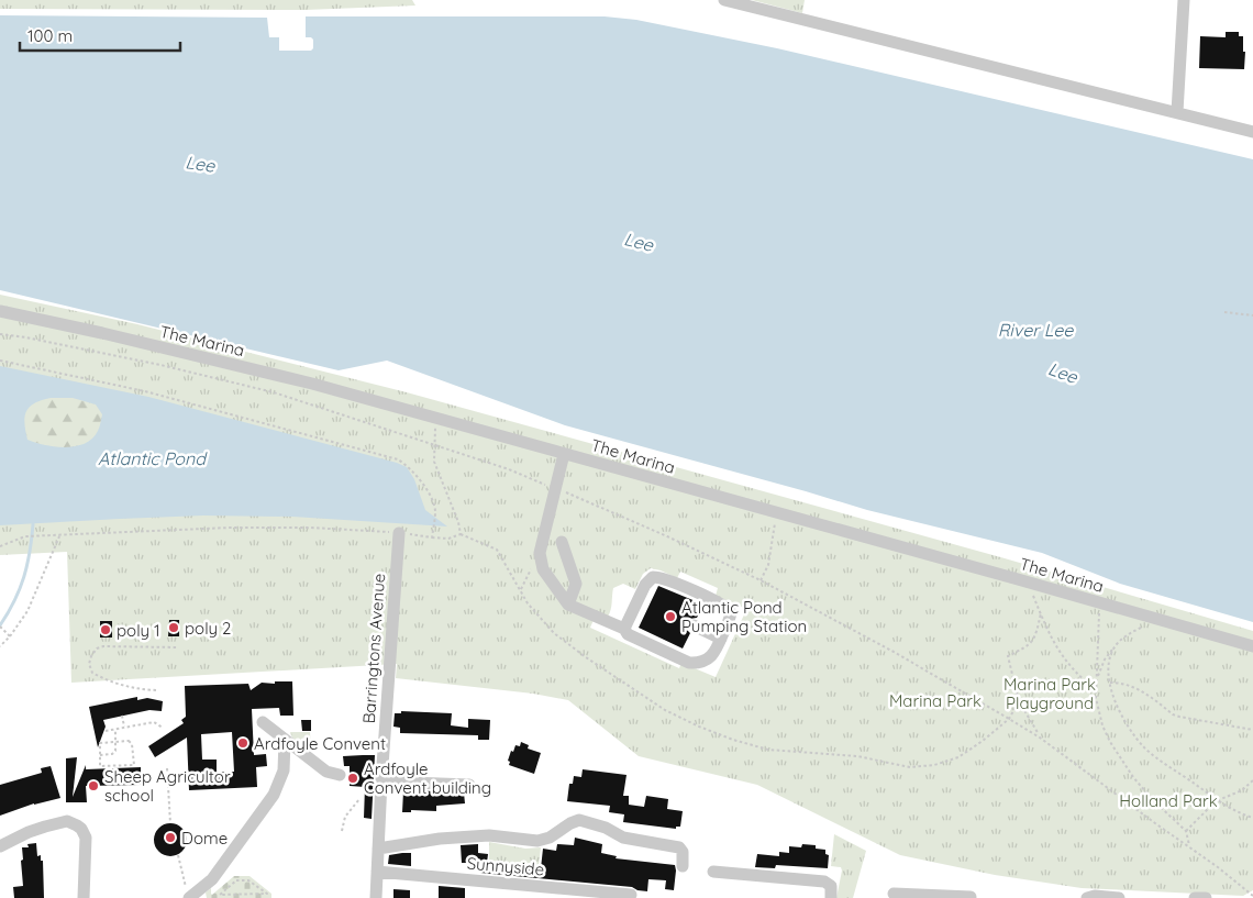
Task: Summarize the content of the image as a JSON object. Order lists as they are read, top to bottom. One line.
{"streets":{"street":["The Marina","Barringtons Avenue","Sunnyside"]},"crossings":[["Barringtons Avenue","Sunnyside"]],"water":["Lee","River Lee","Atlantic Pond"],"parks":["Marina Park Playground","Marina Park","Holland Park"],"places":["Atlantic Pond Pumping Station","poly 2","poly 1","Ardfoyle Convent","Ardfoyle Convent building","Sheep Agricultor school","Dome"],"scale_bar":"100 m"}
